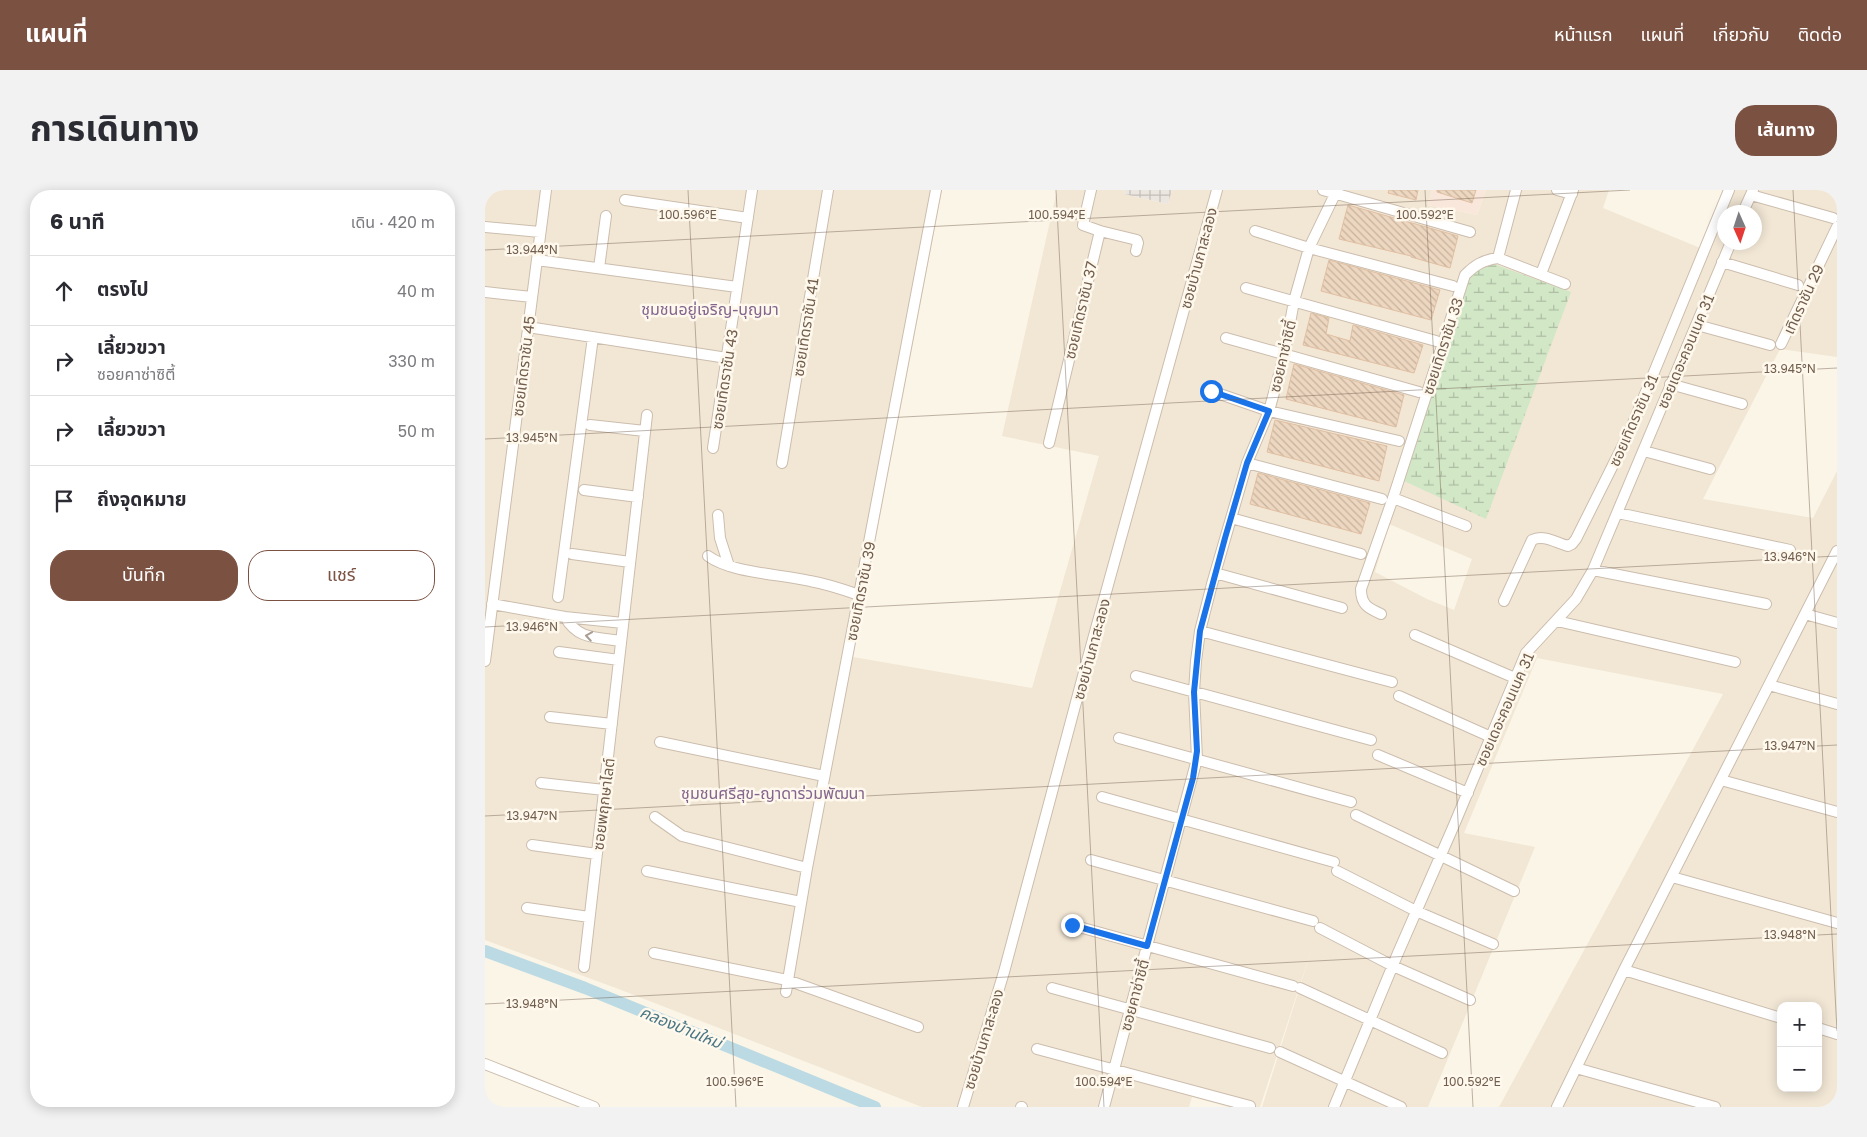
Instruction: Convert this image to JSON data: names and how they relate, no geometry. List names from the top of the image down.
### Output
{
  "streets": {
    "street": [
      "ซอยบ้านกาสะลอง",
      "เทิดราชัน 29",
      "ซอยเทิดราชัน 37",
      "ซอยเทิดราชัน 41",
      "ซอยเทิดราชัน 33",
      "ซอยเดอะคอนเนค 31",
      "ซอยคาซ่าซิตี้",
      "ซอยเทิดราชัน 45",
      "ซอยเทิดราชัน 43",
      "ซอยเทิดราชัน 31",
      "ซอยเทิดราชัน 39",
      "ซอยพฤกษาไลต์"
    ]
  },
  "districts": ["ชุมชนอยู่เจริญ-บุญมา", "ชุมชนศรีสุข-ญาดาร่วมพัฒนา"],
  "water": ["คลองบ้านใหม่"],
  "north": "bottom",
  "page": {
    "header": "แผนที่",
    "nav": [
      "หน้าแรก",
      "แผนที่",
      "เกี่ยวกับ",
      "ติดต่อ"
    ],
    "title": "การเดินทาง",
    "buttons": [
      "เส้นทาง",
      ["บันทึก", "แชร์"]
    ],
    "heading": ["6 นาที", "เดิน · 420 m"],
    "list": [
      ["ตรงไป", "40 m"],
      ["เลี้ยวขวา", "ซอยคาซ่าซิตี้", "330 m"],
      ["เลี้ยวขวา", "50 m"],
      "ถึงจุดหมาย"
    ],
    "map_buttons": ["+", "−"]
  },
  "coordinates": [
    "100.596°E",
    "100.594°E",
    "100.592°E",
    "13.944°N",
    "13.945°N",
    "13.946°N",
    "13.947°N",
    "13.948°N"
  ]
}
